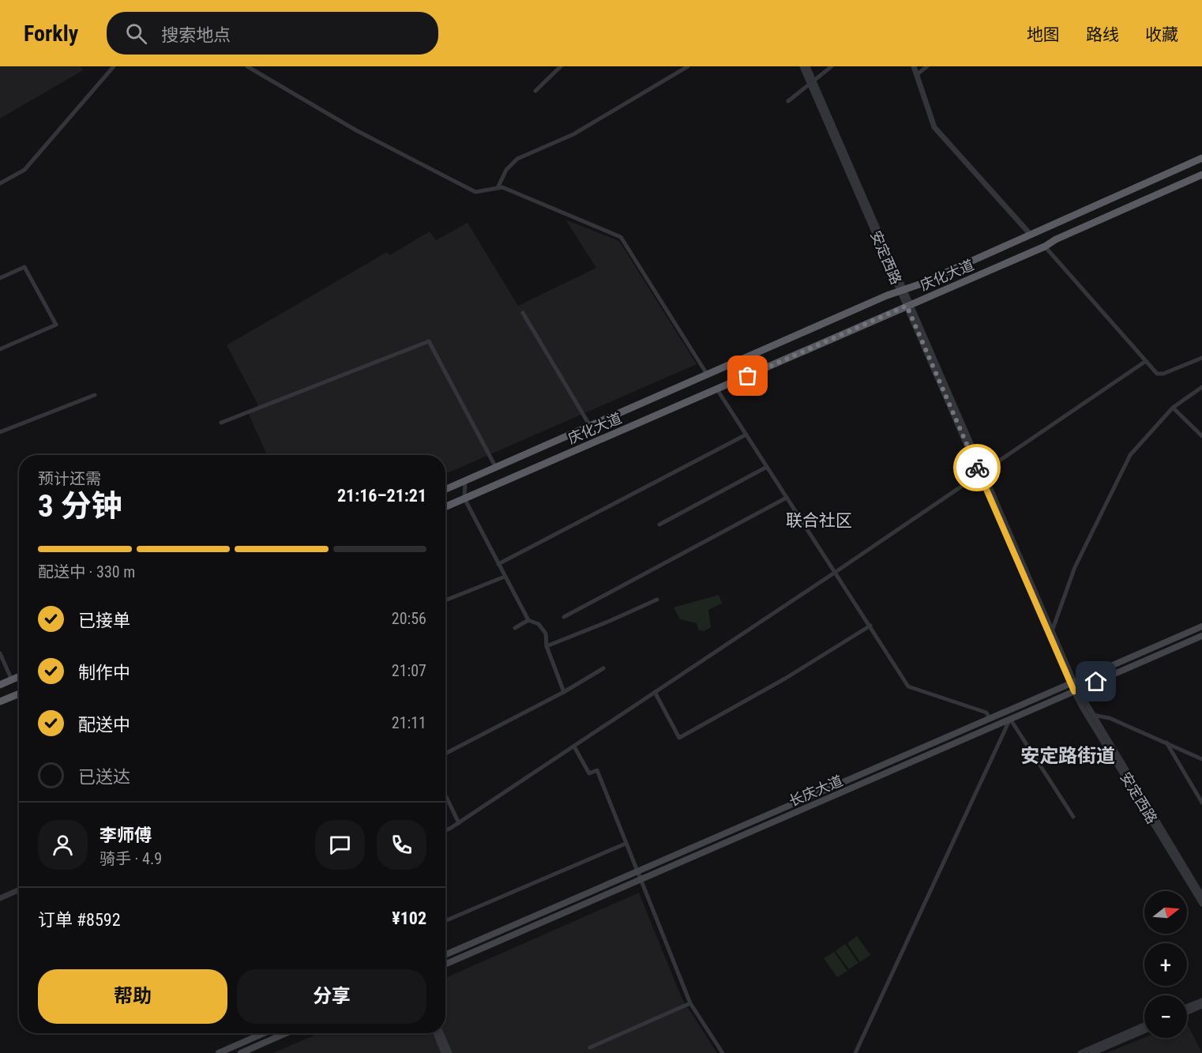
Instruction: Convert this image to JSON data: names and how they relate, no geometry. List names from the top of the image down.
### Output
{
  "streets": {
    "highway": ["庆化大道"],
    "main road": ["长庆大道"],
    "street": ["安定西路"]
  },
  "crossings": [
    ["安定西路", "庆化大道"],
    ["安定西路", "长庆大道"]
  ],
  "districts": ["联合社区", "安定路街道"],
  "north": "right",
  "page": {
    "header": "Forkly",
    "search": "搜索地点",
    "nav": ["地图", "路线", "收藏"],
    "heading": ["3 分钟", "预计还需", "21:16–21:21"],
    "panel": [
      "李师傅",
      "骑手 · 4.9",
      "订单 #8592",
      "¥102"
    ],
    "bar": "配送中 · 330 m",
    "list": [
      ["已接单", "20:56"],
      ["制作中", "21:07"],
      ["配送中", "21:11"],
      "已送达"
    ],
    "map_buttons": ["+", "−"],
    "buttons": ["帮助", "分享"]
  }
}
